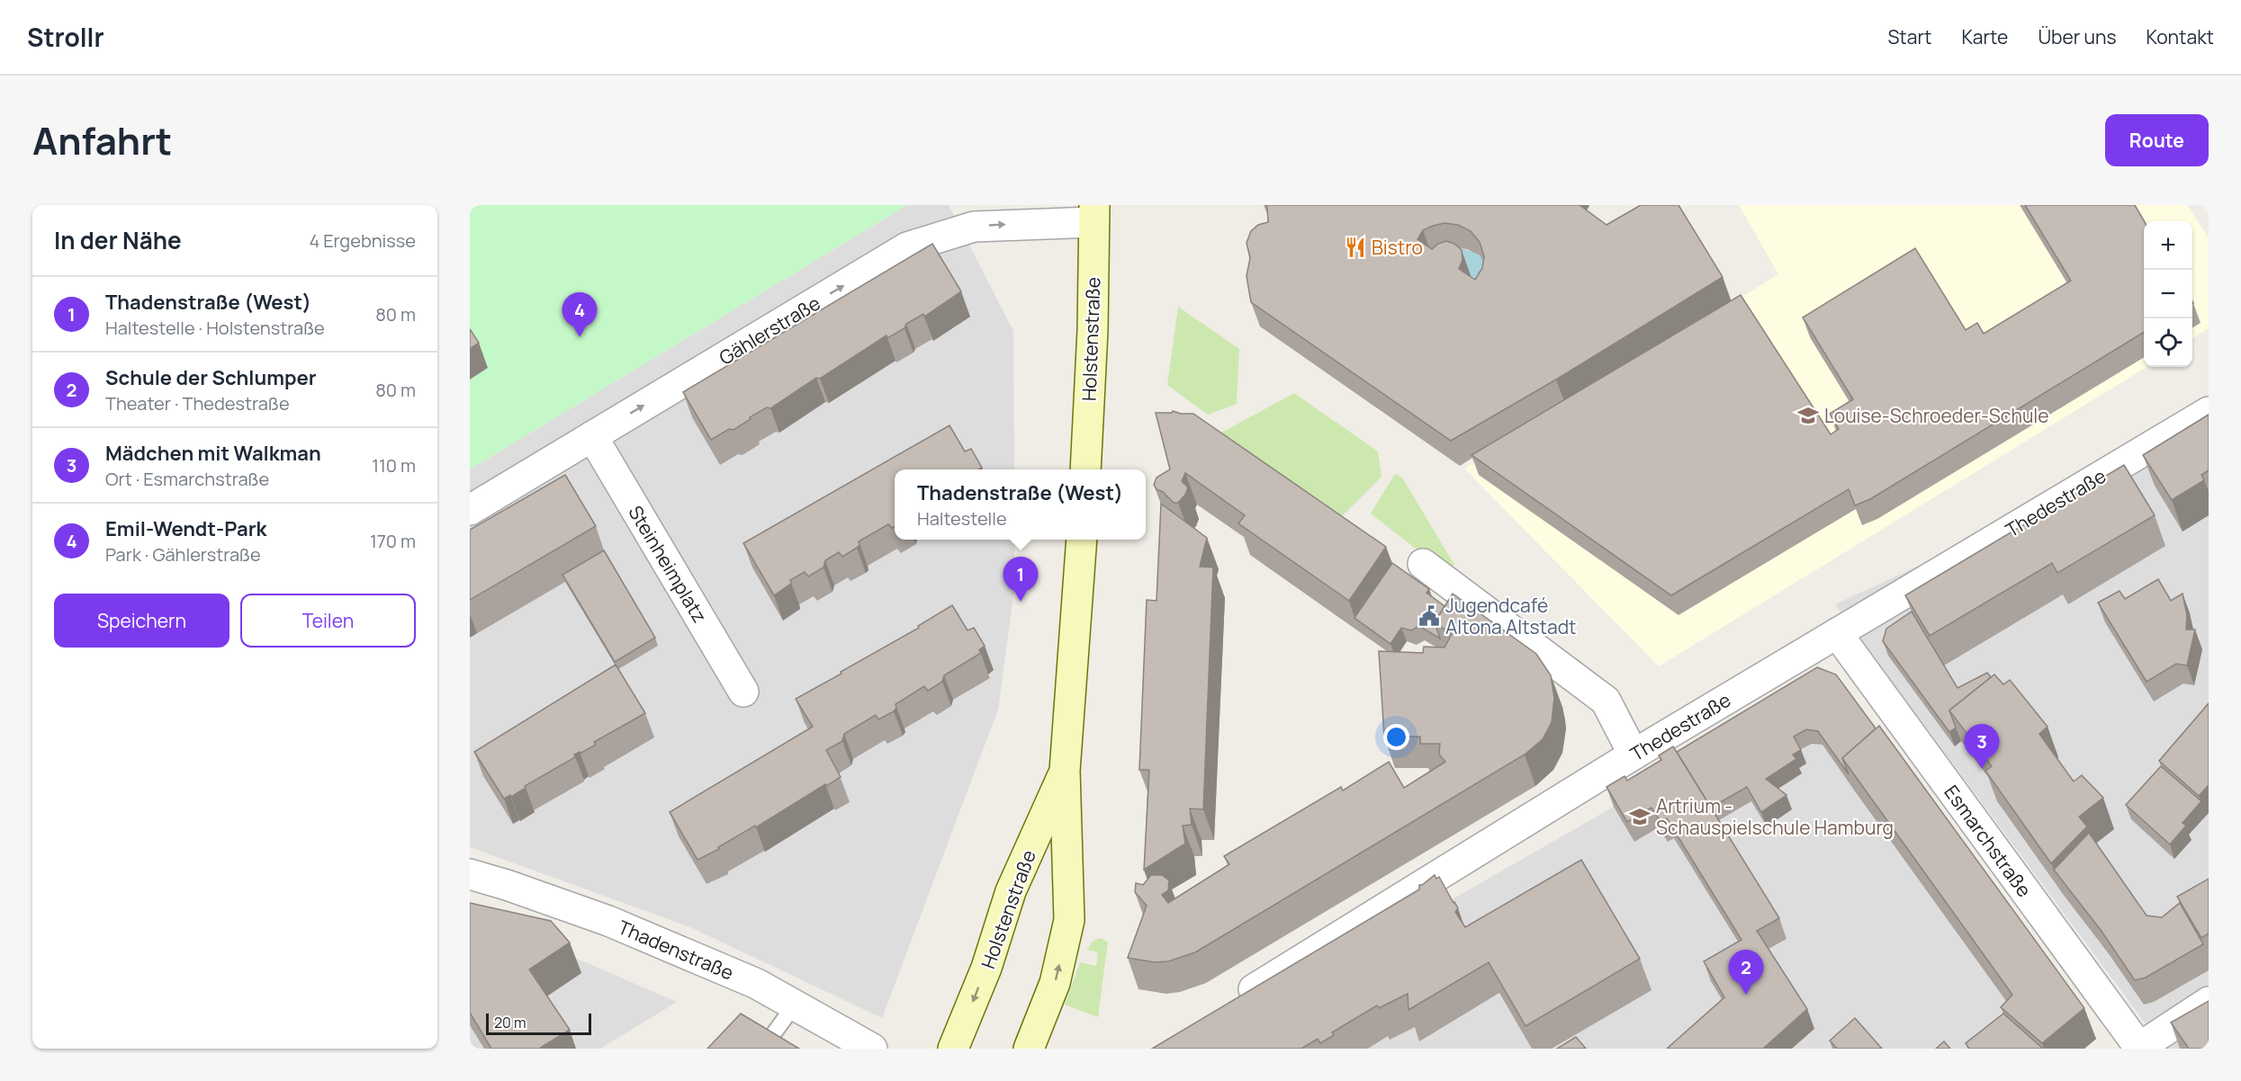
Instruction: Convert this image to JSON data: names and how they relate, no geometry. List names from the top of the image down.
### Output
{
  "streets": {
    "main road": ["Holstenstraße"],
    "street": [
      "Gählerstraße",
      "Thedestraße",
      "Steinheimplatz",
      "Esmarchstraße",
      "Thadenstraße"
    ]
  },
  "crossings": [
    ["Gählerstraße", "Holstenstraße"],
    ["Gählerstraße", "Steinheimplatz"],
    ["Thedestraße", "Esmarchstraße"]
  ],
  "one_way": ["Gählerstraße"],
  "places": {
    "restaurant": ["Bistro"],
    "school or university": ["Louise-Schroeder-Schule", "Artrium - Schauspielschule Hamburg"],
    "public building": ["Jugendcafé Altona Altstadt"]
  },
  "scale_bar": "20 m",
  "page": {
    "header": "Strollr",
    "nav": [
      "Start",
      "Karte",
      "Über uns",
      "Kontakt"
    ],
    "title": "Anfahrt",
    "buttons": [
      "Route",
      ["Speichern", "Teilen"]
    ],
    "heading": ["In der Nähe", "4 Ergebnisse"],
    "map_buttons": ["+", "−"],
    "list": [
      {
        "mark": "1",
        "name": "Thadenstraße (West)",
        "note": "Haltestelle · Holstenstraße",
        "value": "80 m"
      },
      {
        "mark": "2",
        "name": "Schule der Schlumper",
        "note": "Theater · Thedestraße",
        "value": "80 m"
      },
      {
        "mark": "3",
        "name": "Mädchen mit Walkman",
        "note": "Ort · Esmarchstraße",
        "value": "110 m"
      },
      {
        "mark": "4",
        "name": "Emil-Wendt-Park",
        "note": "Park · Gählerstraße",
        "value": "170 m"
      }
    ],
    "pins": [
      "4",
      "1",
      "3",
      "2"
    ],
    "popup": ["Thadenstraße (West)", "Haltestelle"],
    "scale": "20 m"
  }
}
